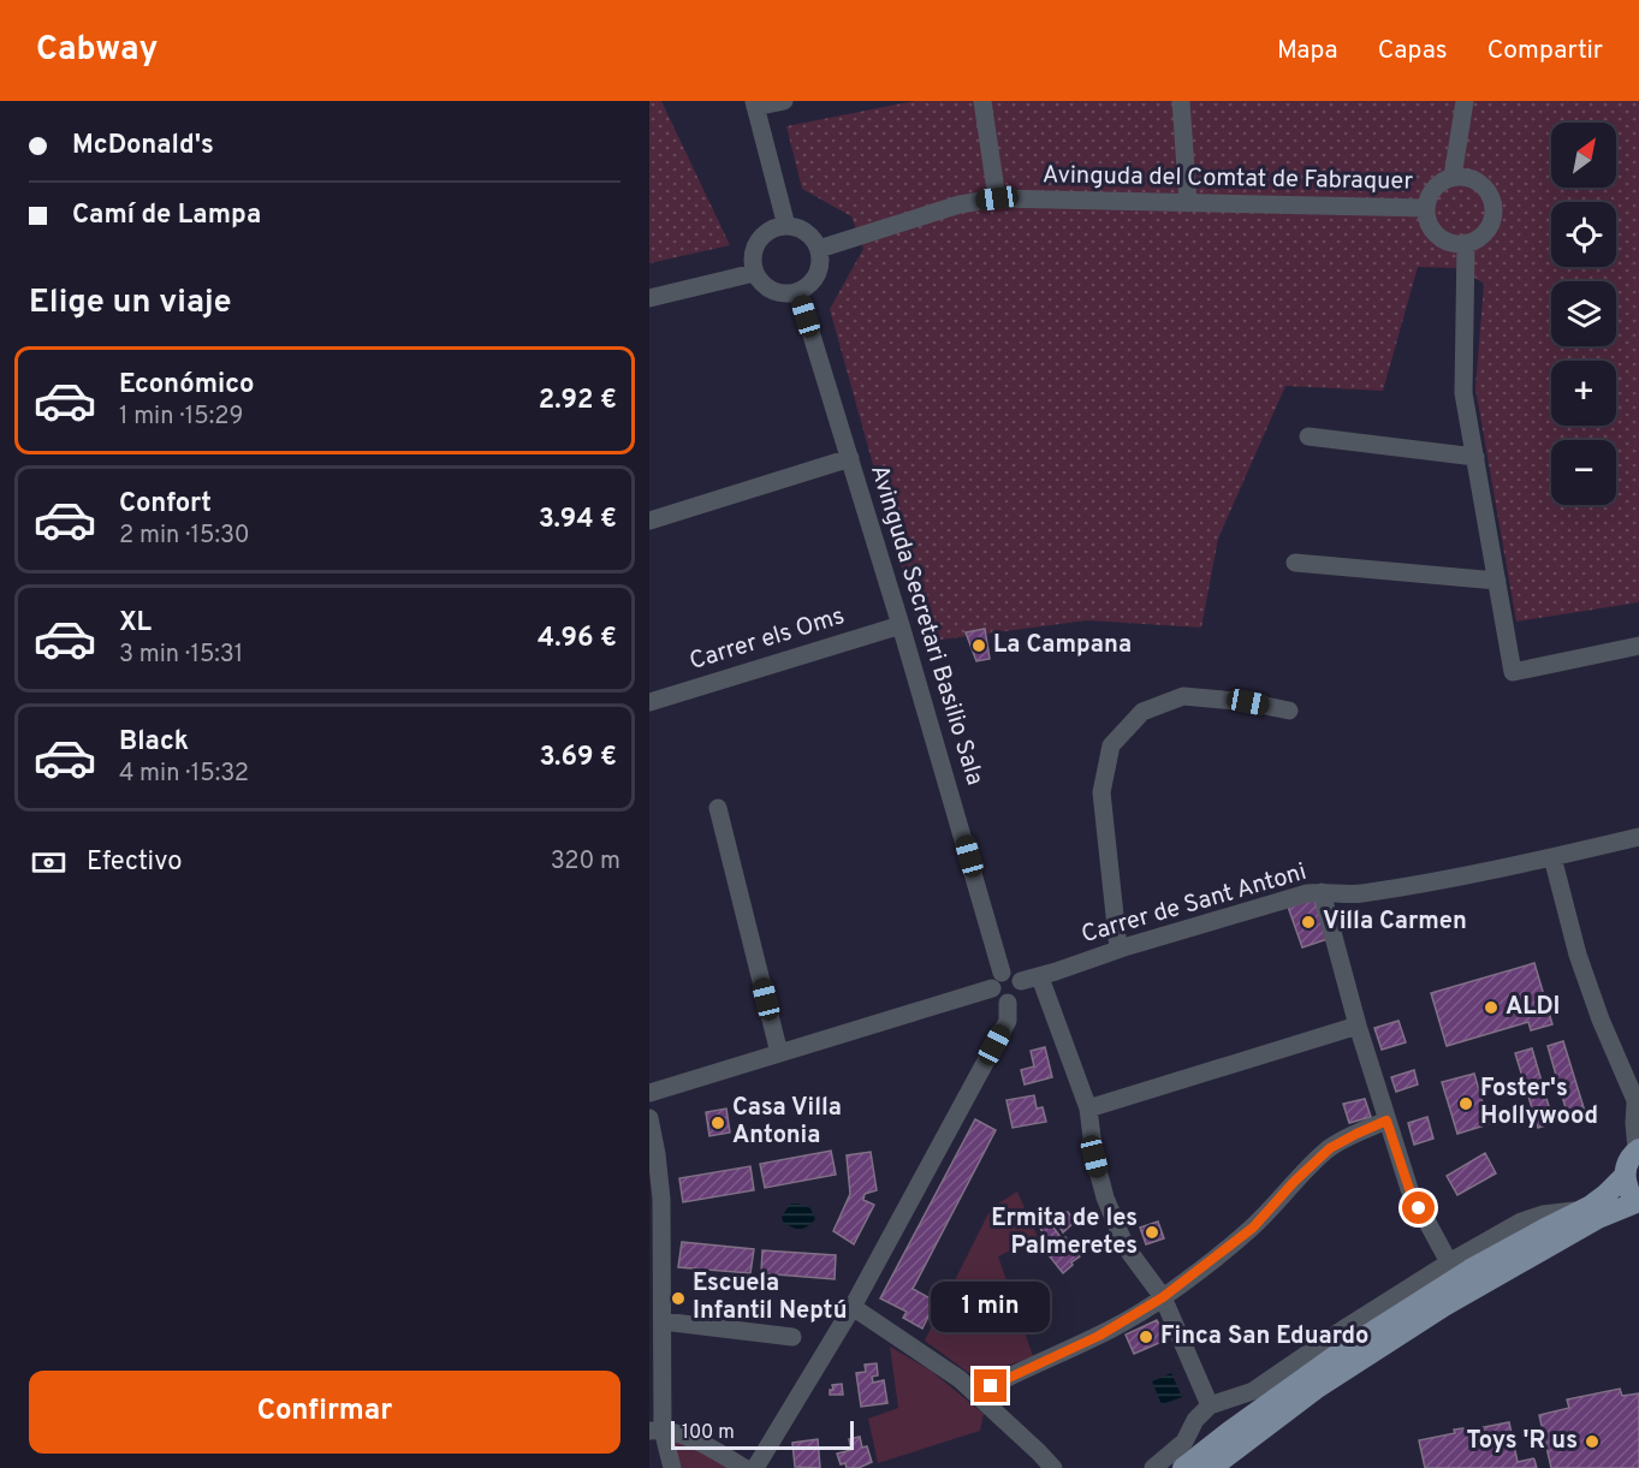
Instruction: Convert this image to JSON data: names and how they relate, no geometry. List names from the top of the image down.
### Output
{
  "streets": {
    "street": [
      "Avinguda del Comtat de Fabraquer",
      "Avinguda Secretari Basilio Sala",
      "Carrer els Oms",
      "Carrer de Sant Antoni"
    ]
  },
  "crossings": [
    ["Avinguda del Comtat de Fabraquer", "Avinguda Secretari Basilio Sala"],
    ["Avinguda Secretari Basilio Sala", "Carrer els Oms"],
    ["Avinguda Secretari Basilio Sala", "Carrer de Sant Antoni"]
  ],
  "places": [
    "La Campana",
    "Villa Carmen",
    "ALDI",
    "Foster's Hollywood",
    "Casa Villa Antonia",
    "Ermita de les Palmeretes",
    "Escuela Infantil Neptú",
    "Finca San Eduardo",
    "Toys 'R us"
  ],
  "scale_bar": "100 m",
  "north": "top right",
  "page": {
    "header": "Cabway",
    "nav": ["Mapa", "Capas", "Compartir"],
    "banner": ["McDonald's", "Camí de Lampa"],
    "map_buttons": ["+", "−"],
    "heading": "Elige un viaje",
    "list": [
      {
        "name": "Económico",
        "note": "1 min · 15:29",
        "value": "2.92 €"
      },
      {
        "name": "Confort",
        "note": "2 min · 15:30",
        "value": "3.94 €"
      },
      {
        "name": "XL",
        "note": "3 min · 15:31",
        "value": "4.96 €"
      },
      {
        "name": "Black",
        "note": "4 min · 15:32",
        "value": "3.69 €"
      }
    ],
    "pay": ["Efectivo", "320 m"],
    "bubble": "1 min",
    "buttons": "Confirmar",
    "scale": "100 m"
  }
}
